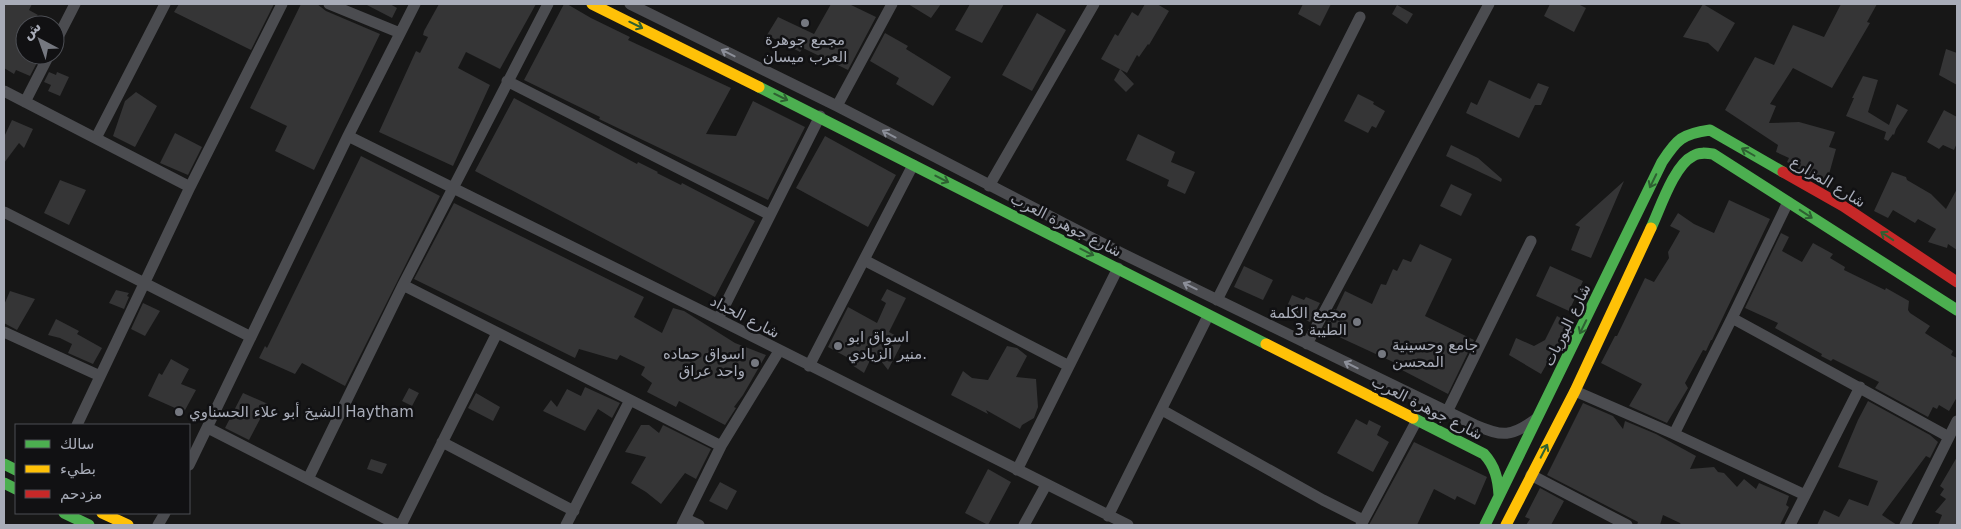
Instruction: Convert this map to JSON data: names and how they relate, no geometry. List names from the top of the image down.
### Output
{
  "streets": {
    "street": [
      "شارع المزارع",
      "شارع جوهرة العرب",
      "شارع الحداد",
      "شارع البوريات"
    ]
  },
  "crossings": [
    ["شارع المزارع", "شارع البوريات"],
    ["شارع جوهرة العرب", "شارع البوريات"]
  ],
  "places": [
    "مجمع جوهرة العرب ميسان",
    "مجمع الكلمة الطيبة 3",
    "اسواق ابو منير الزيادي.",
    "جامع وحسينية المحسن",
    "اسواق حماده واحد عراق",
    "الشيخ أبو علاء الحسناوي Haytham"
  ],
  "legend": ["سالك", "بطيء", "مزدحم"],
  "north": "top left"
}
